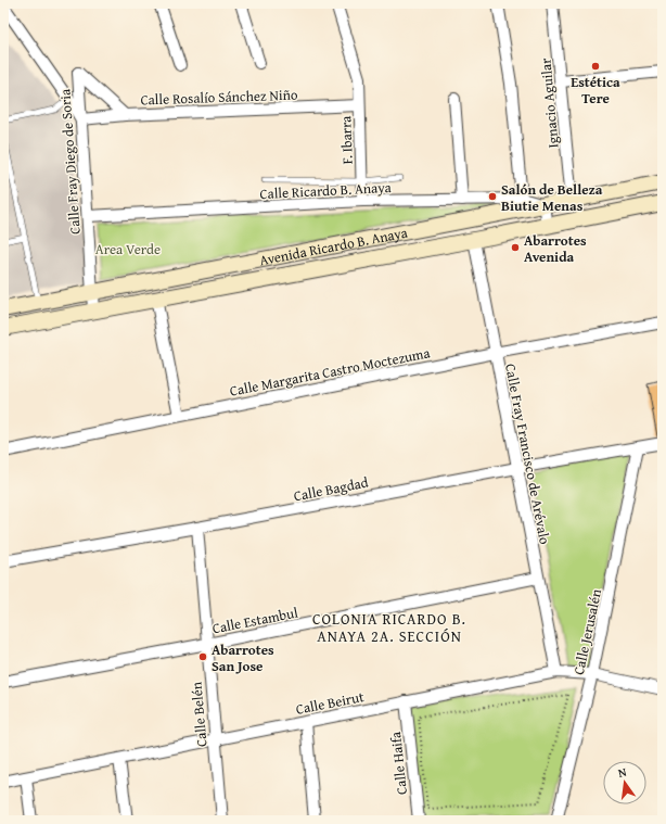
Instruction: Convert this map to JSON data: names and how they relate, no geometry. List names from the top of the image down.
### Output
{
  "streets": {
    "main road": ["Avenida Ricardo B. Anaya"],
    "street": [
      "Calle Rosalío Sánchez Niño",
      "Ignacio Aguilar",
      "F. Ibarra",
      "Calle Fray Diego de Soria",
      "Calle Ricardo B. Anaya",
      "Calle Margarita Castro Moctezuma",
      "Calle Fray Francisco de Arévalo",
      "Calle Bagdad",
      "Calle Estambul",
      "Calle Jerusalén",
      "Calle Beirut",
      "Calle Belén",
      "Calle Haifa"
    ]
  },
  "crossings": [
    ["Calle Rosalío Sánchez Niño", "F. Ibarra"],
    ["Calle Rosalío Sánchez Niño", "Calle Fray Diego de Soria"],
    ["Ignacio Aguilar", "Avenida Ricardo B. Anaya"],
    ["F. Ibarra", "Calle Ricardo B. Anaya"],
    ["Calle Fray Diego de Soria", "Calle Ricardo B. Anaya"],
    ["Calle Fray Diego de Soria", "Avenida Ricardo B. Anaya"],
    ["Calle Ricardo B. Anaya", "Avenida Ricardo B. Anaya"],
    ["Avenida Ricardo B. Anaya", "Calle Fray Francisco de Arévalo"],
    ["Calle Margarita Castro Moctezuma", "Calle Fray Francisco de Arévalo"],
    ["Calle Fray Francisco de Arévalo", "Calle Bagdad"],
    ["Calle Fray Francisco de Arévalo", "Calle Estambul"],
    ["Calle Fray Francisco de Arévalo", "Calle Beirut"],
    ["Calle Bagdad", "Calle Jerusalén"],
    ["Calle Bagdad", "Calle Belén"],
    ["Calle Estambul", "Calle Belén"],
    ["Calle Jerusalén", "Calle Beirut"],
    ["Calle Beirut", "Calle Belén"],
    ["Calle Beirut", "Calle Haifa"]
  ],
  "districts": ["COLONIA RICARDO B. ANAYA 2A. SECCIÓN"],
  "parks": ["Area Verde"],
  "places": [
    "Estética Tere",
    "Salón de Belleza Biutie Menas",
    "Abarrotes Avenida",
    "Abarrotes San Jose"
  ],
  "north": "top"
}
